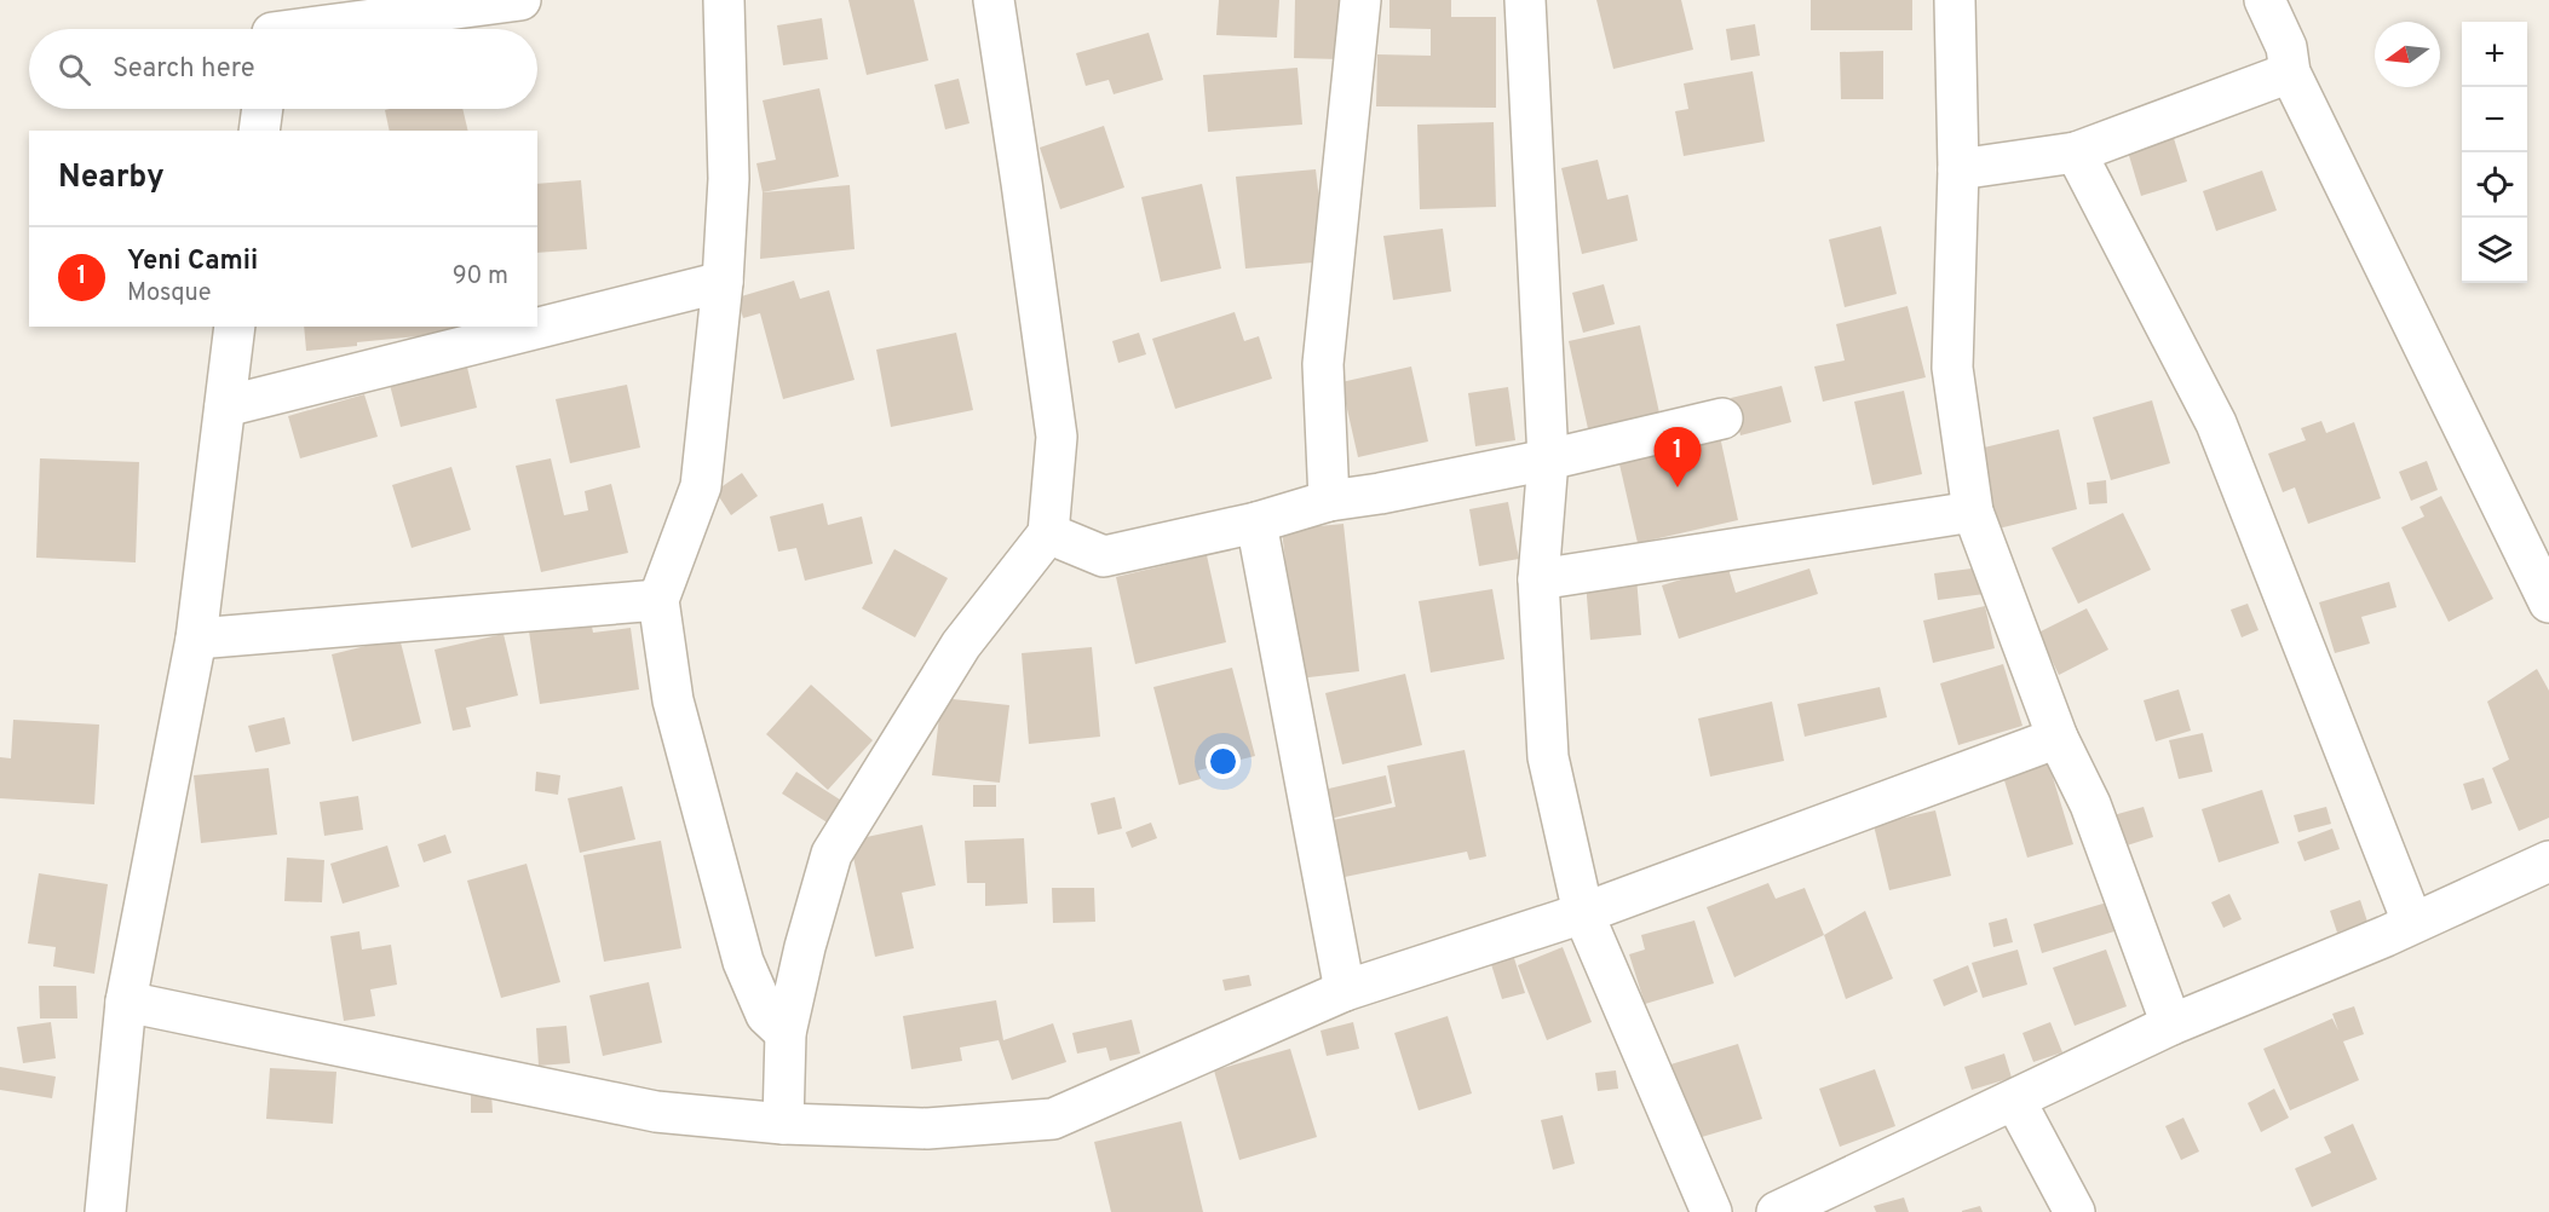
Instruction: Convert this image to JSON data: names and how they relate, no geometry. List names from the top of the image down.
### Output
{
  "north": "left",
  "page": {
    "map_buttons": ["+", "−"],
    "search": "Search here",
    "heading": "Nearby",
    "list": [
      {
        "mark": "1",
        "name": "Yeni Camii",
        "note": "Mosque",
        "value": "90 m"
      }
    ],
    "pins": "1"
  }
}
